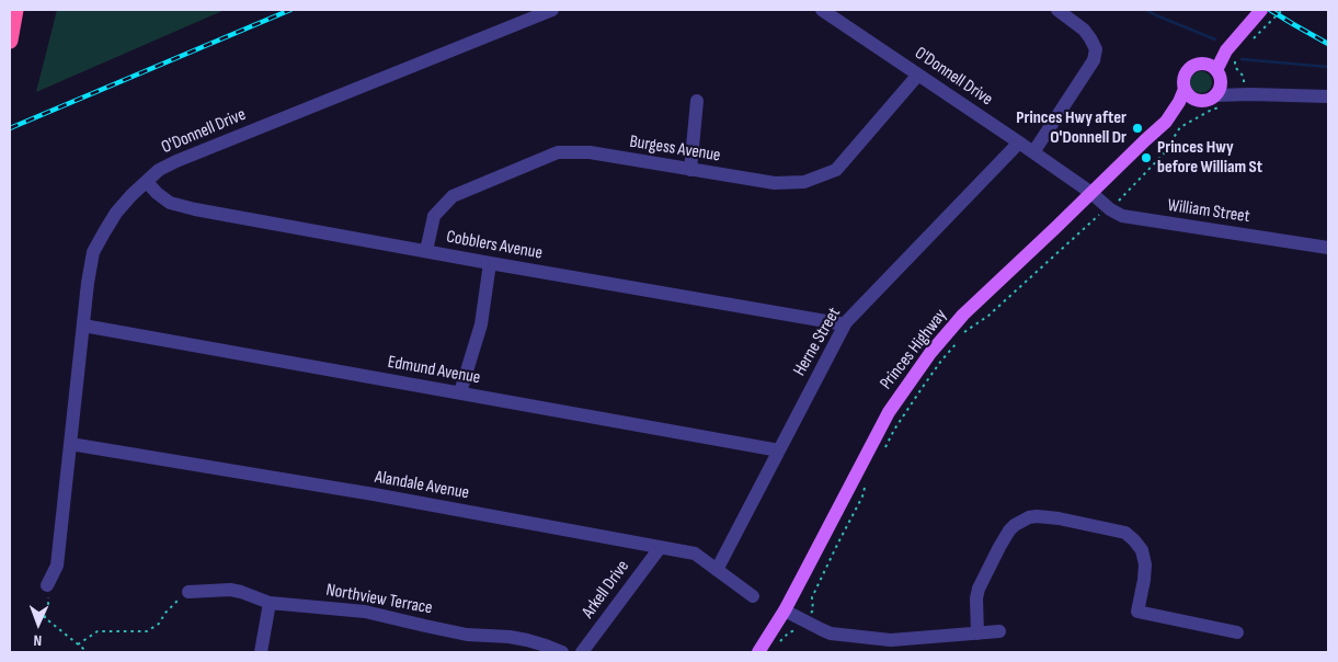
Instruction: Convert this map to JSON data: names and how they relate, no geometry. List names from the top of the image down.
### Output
{
  "streets": {
    "main road": ["Princes Highway"],
    "street": [
      "O'Donnell Drive",
      "Burgess Avenue",
      "William Street",
      "Cobblers Avenue",
      "Herne Street",
      "Edmund Avenue",
      "Alandale Avenue",
      "Arkell Drive",
      "Northview Terrace"
    ]
  },
  "crossings": [
    ["O'Donnell Drive", "Burgess Avenue"],
    ["O'Donnell Drive", "William Street"],
    ["O'Donnell Drive", "Cobblers Avenue"],
    ["O'Donnell Drive", "Herne Street"],
    ["O'Donnell Drive", "Princes Highway"],
    ["O'Donnell Drive", "Edmund Avenue"],
    ["O'Donnell Drive", "Alandale Avenue"],
    ["Burgess Avenue", "Cobblers Avenue"],
    ["William Street", "Princes Highway"],
    ["Cobblers Avenue", "Herne Street"],
    ["Herne Street", "Edmund Avenue"],
    ["Herne Street", "Alandale Avenue"],
    ["Alandale Avenue", "Arkell Drive"]
  ],
  "places": ["Princes Hwy after O'Donnell Dr", "Princes Hwy before William St"],
  "north": "bottom"
}
